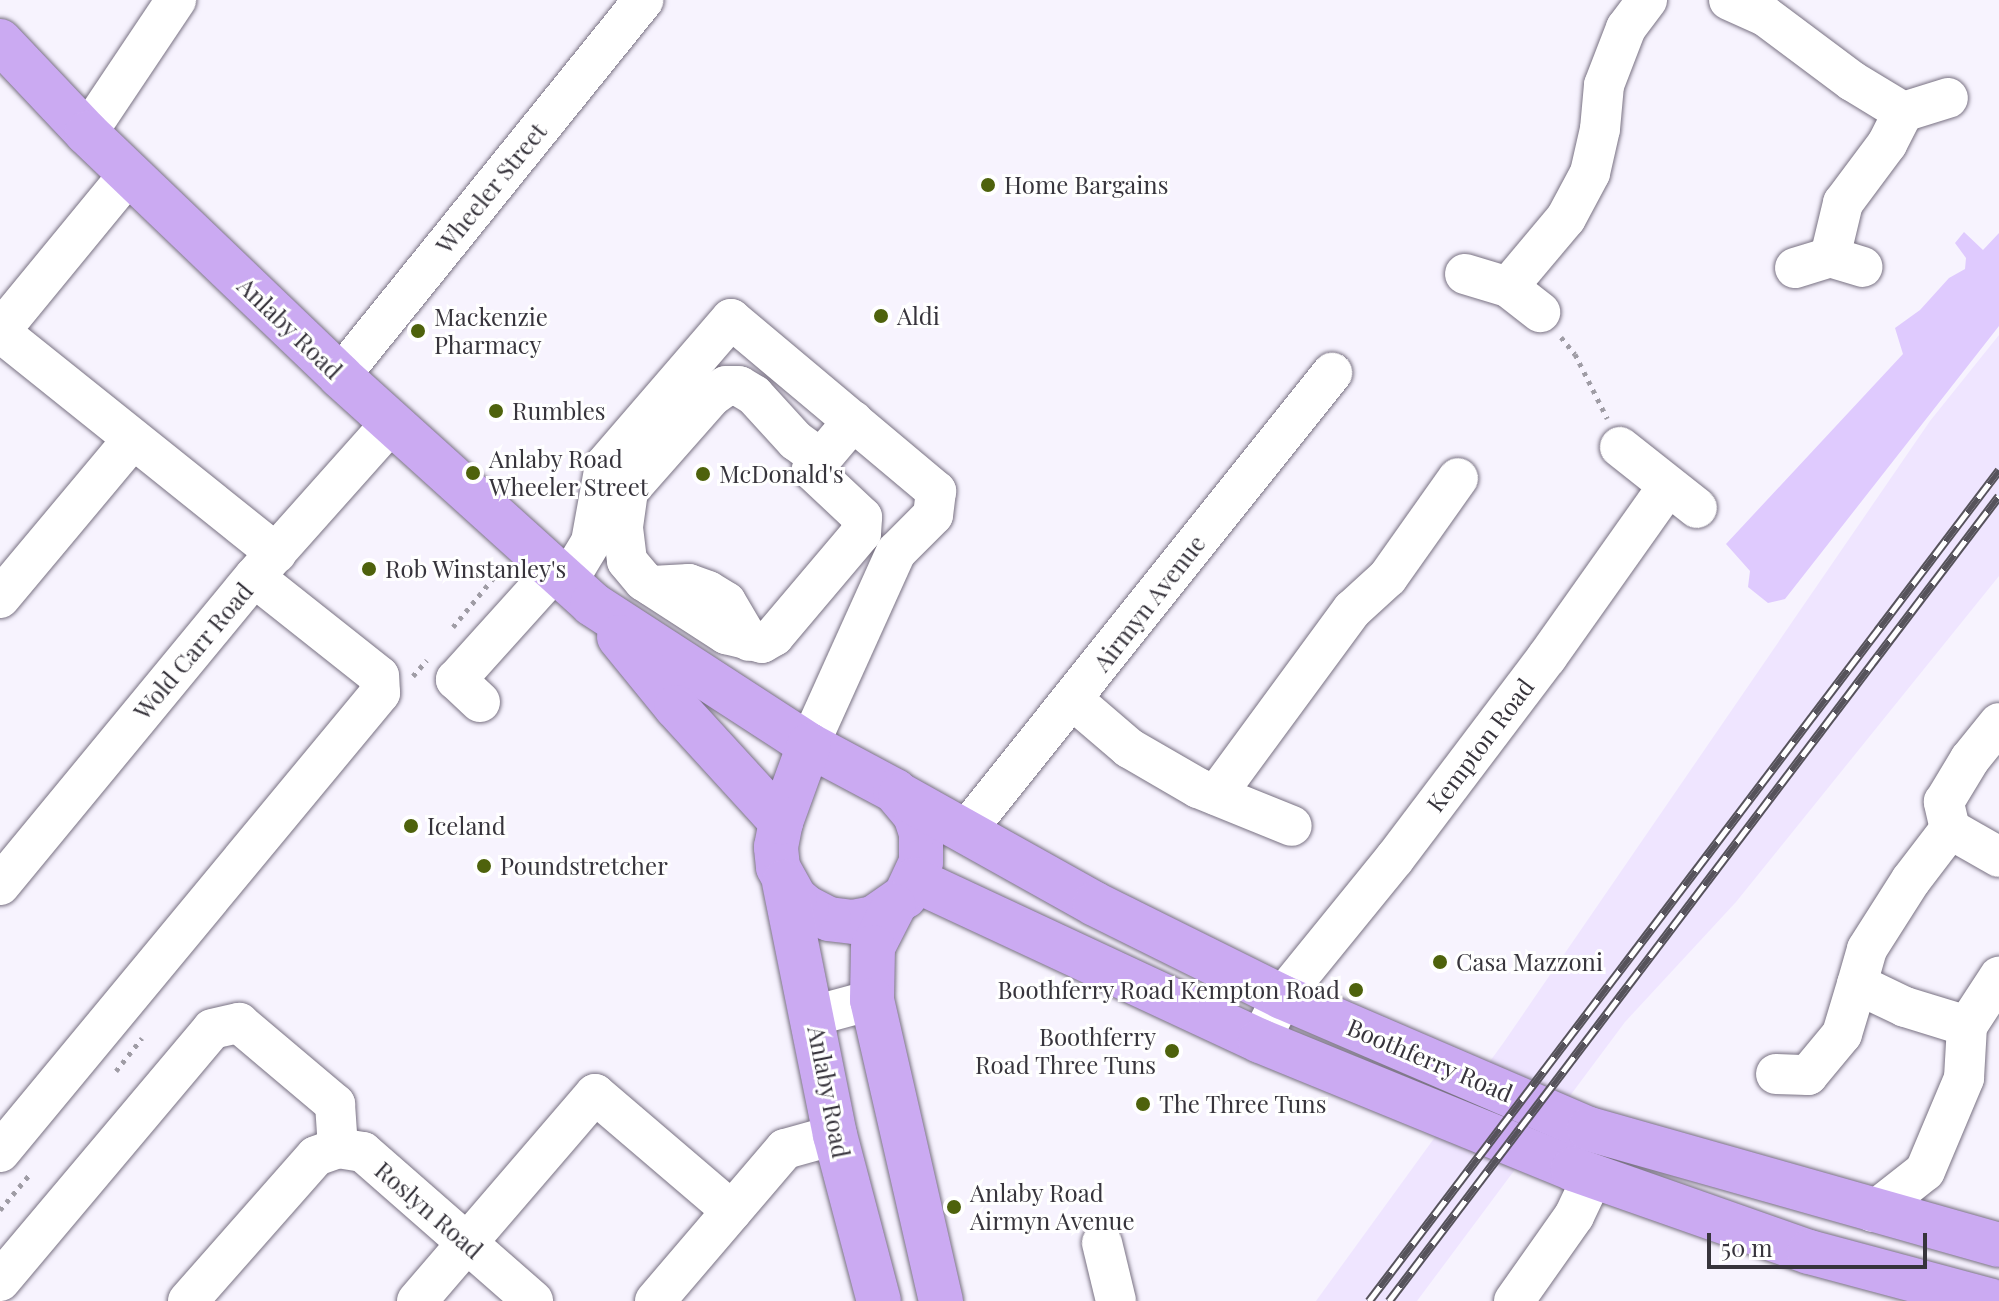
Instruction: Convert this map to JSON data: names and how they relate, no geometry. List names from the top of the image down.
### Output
{
  "streets": {
    "main road": ["Anlaby Road", "Boothferry Road"],
    "street": [
      "Wheeler Street",
      "Airmyn Avenue",
      "Wold Carr Road",
      "Kempton Road",
      "Roslyn Road"
    ]
  },
  "crossings": [
    ["Wheeler Street", "Anlaby Road"],
    ["Anlaby Road", "Wold Carr Road"],
    ["Anlaby Road", "Boothferry Road"],
    ["Airmyn Avenue", "Boothferry Road"],
    ["Kempton Road", "Boothferry Road"]
  ],
  "places": [
    "Home Bargains",
    "Aldi",
    "Mackenzie Pharmacy",
    "Rumbles",
    "Anlaby Road Wheeler Street",
    "McDonald's",
    "Rob Winstanley's",
    "Iceland",
    "Poundstretcher",
    "Casa Mazzoni",
    "Boothferry Road Kempton Road",
    "Boothferry Road Three Tuns",
    "The Three Tuns",
    "Anlaby Road Airmyn Avenue"
  ],
  "scale_bar": "50 m"
}
